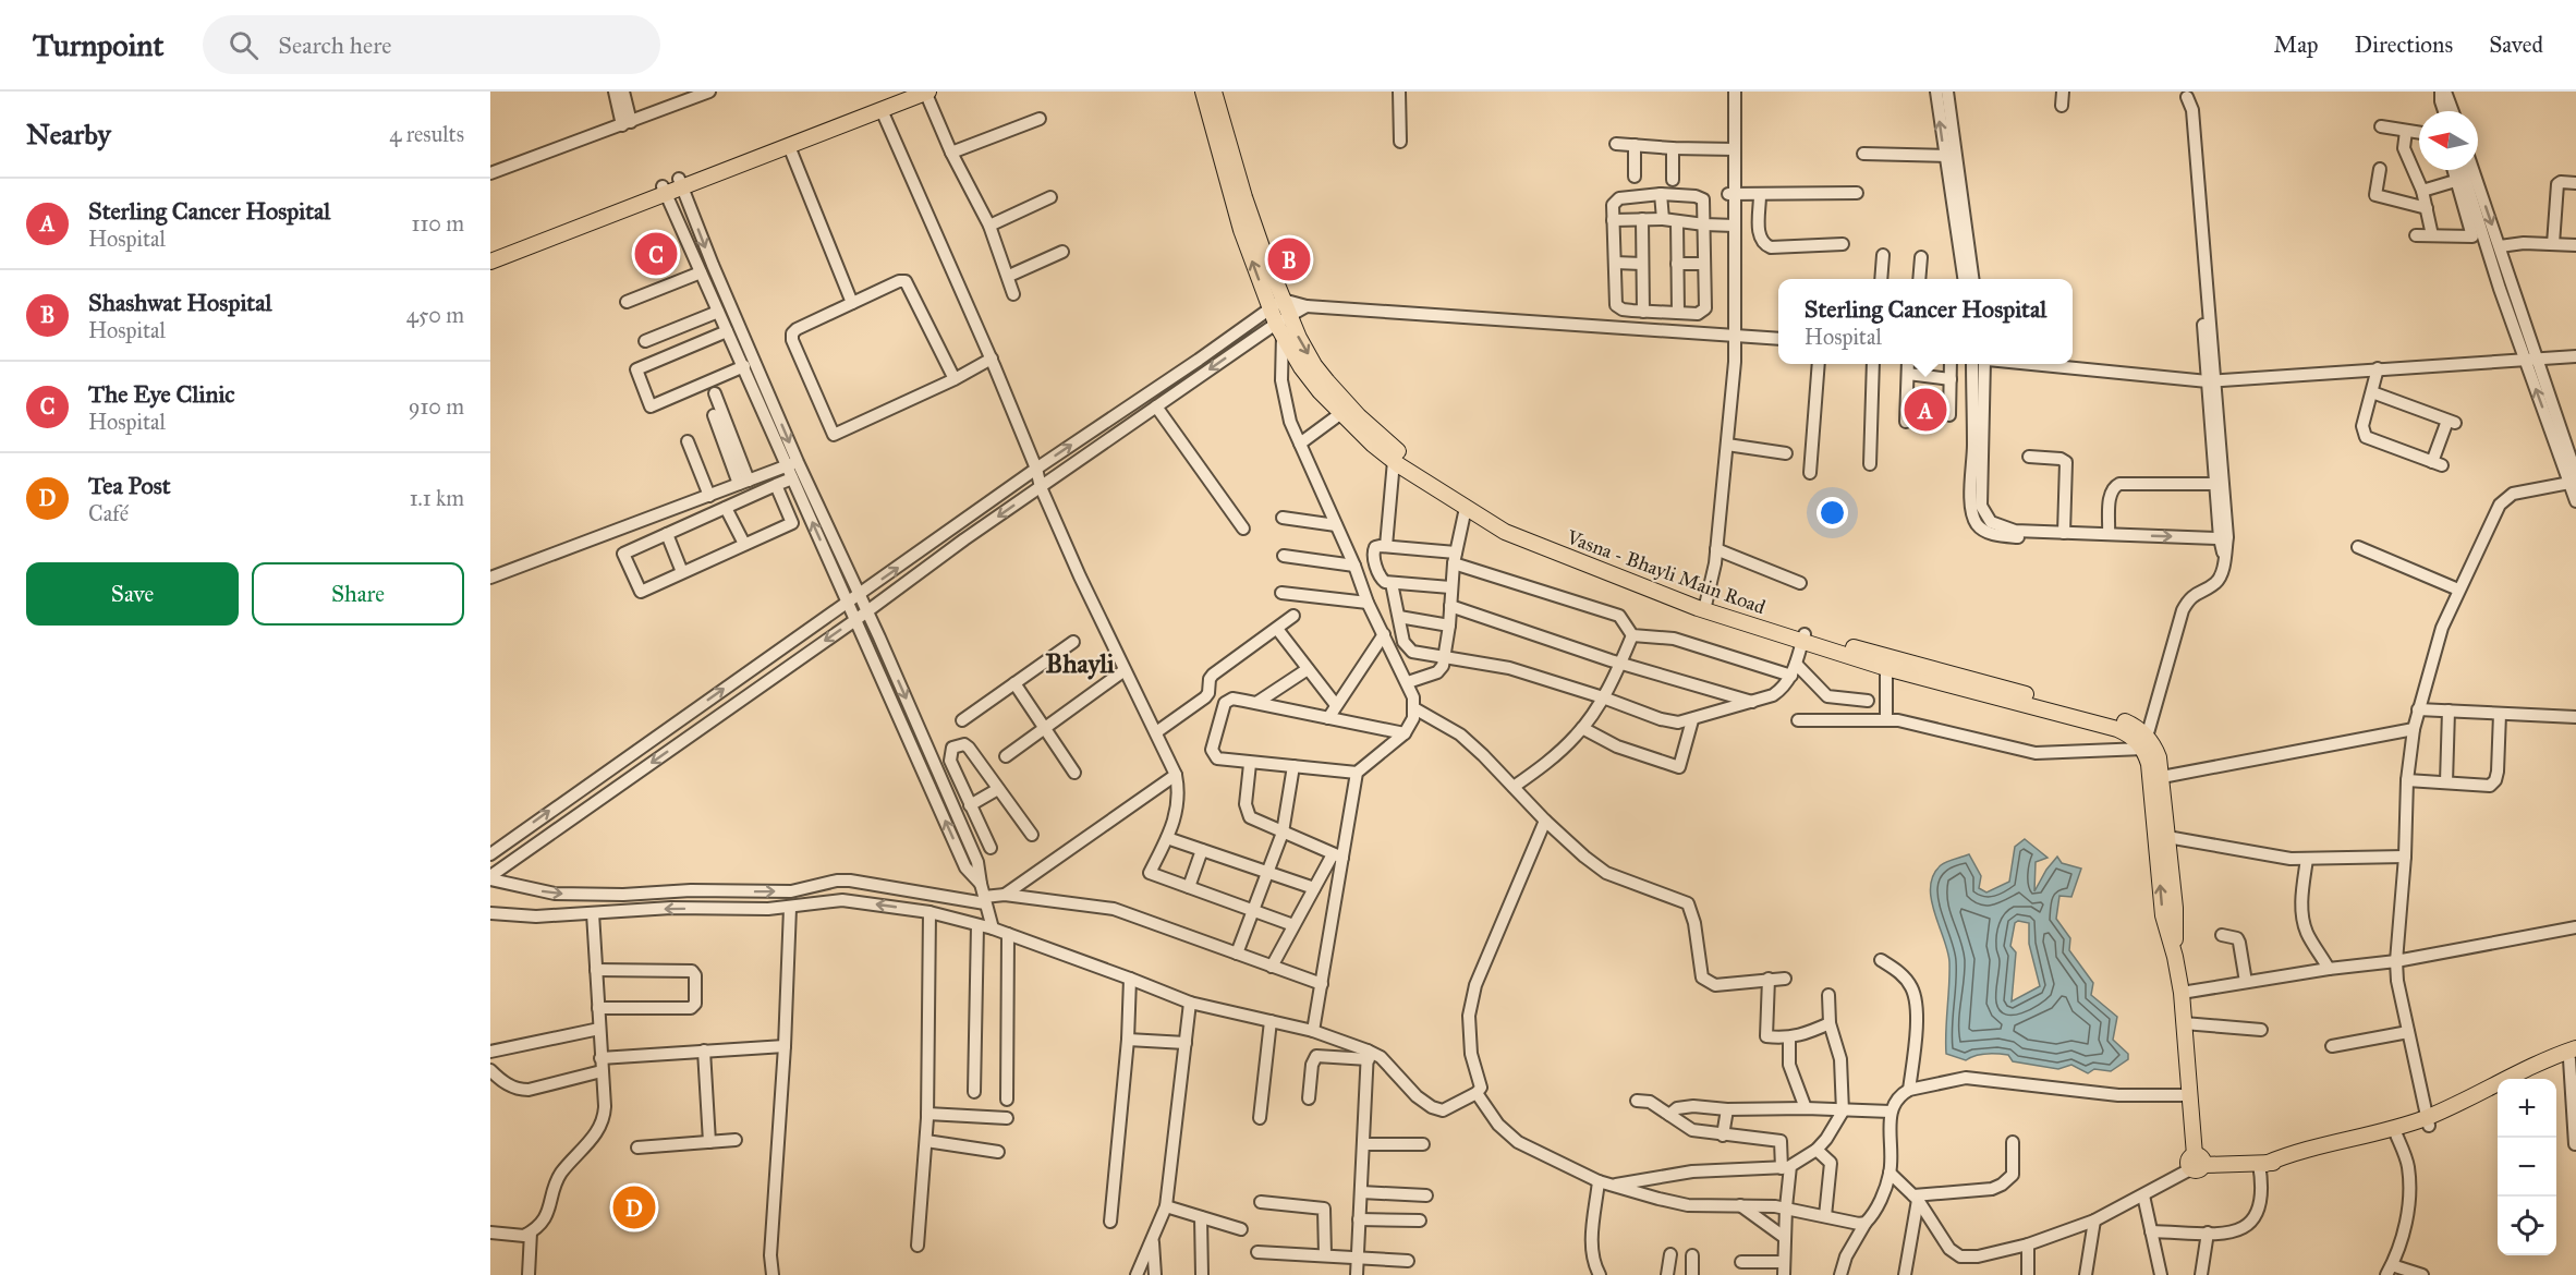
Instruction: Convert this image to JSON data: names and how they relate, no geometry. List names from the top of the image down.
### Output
{
  "streets": {
    "main road": ["Vasna - Bhayli Main Road"]
  },
  "districts": ["Bhayli"],
  "north": "left",
  "page": {
    "header": "Turnpoint",
    "search": "Search here",
    "nav": ["Map", "Directions", "Saved"],
    "heading": ["Nearby", "4 results"],
    "list": [
      {
        "mark": "A",
        "name": "Sterling Cancer Hospital",
        "note": "Hospital",
        "value": "110 m"
      },
      {
        "mark": "B",
        "name": "Shashwat Hospital",
        "note": "Hospital",
        "value": "450 m"
      },
      {
        "mark": "C",
        "name": "The Eye Clinic",
        "note": "Hospital",
        "value": "910 m"
      },
      {
        "mark": "D",
        "name": "Tea Post",
        "note": "Café",
        "value": "1.1 km"
      }
    ],
    "pins": [
      "C",
      "B",
      "A",
      "D"
    ],
    "popup": ["Sterling Cancer Hospital", "Hospital"],
    "buttons": ["Save", "Share"],
    "map_buttons": ["+", "−"]
  }
}
